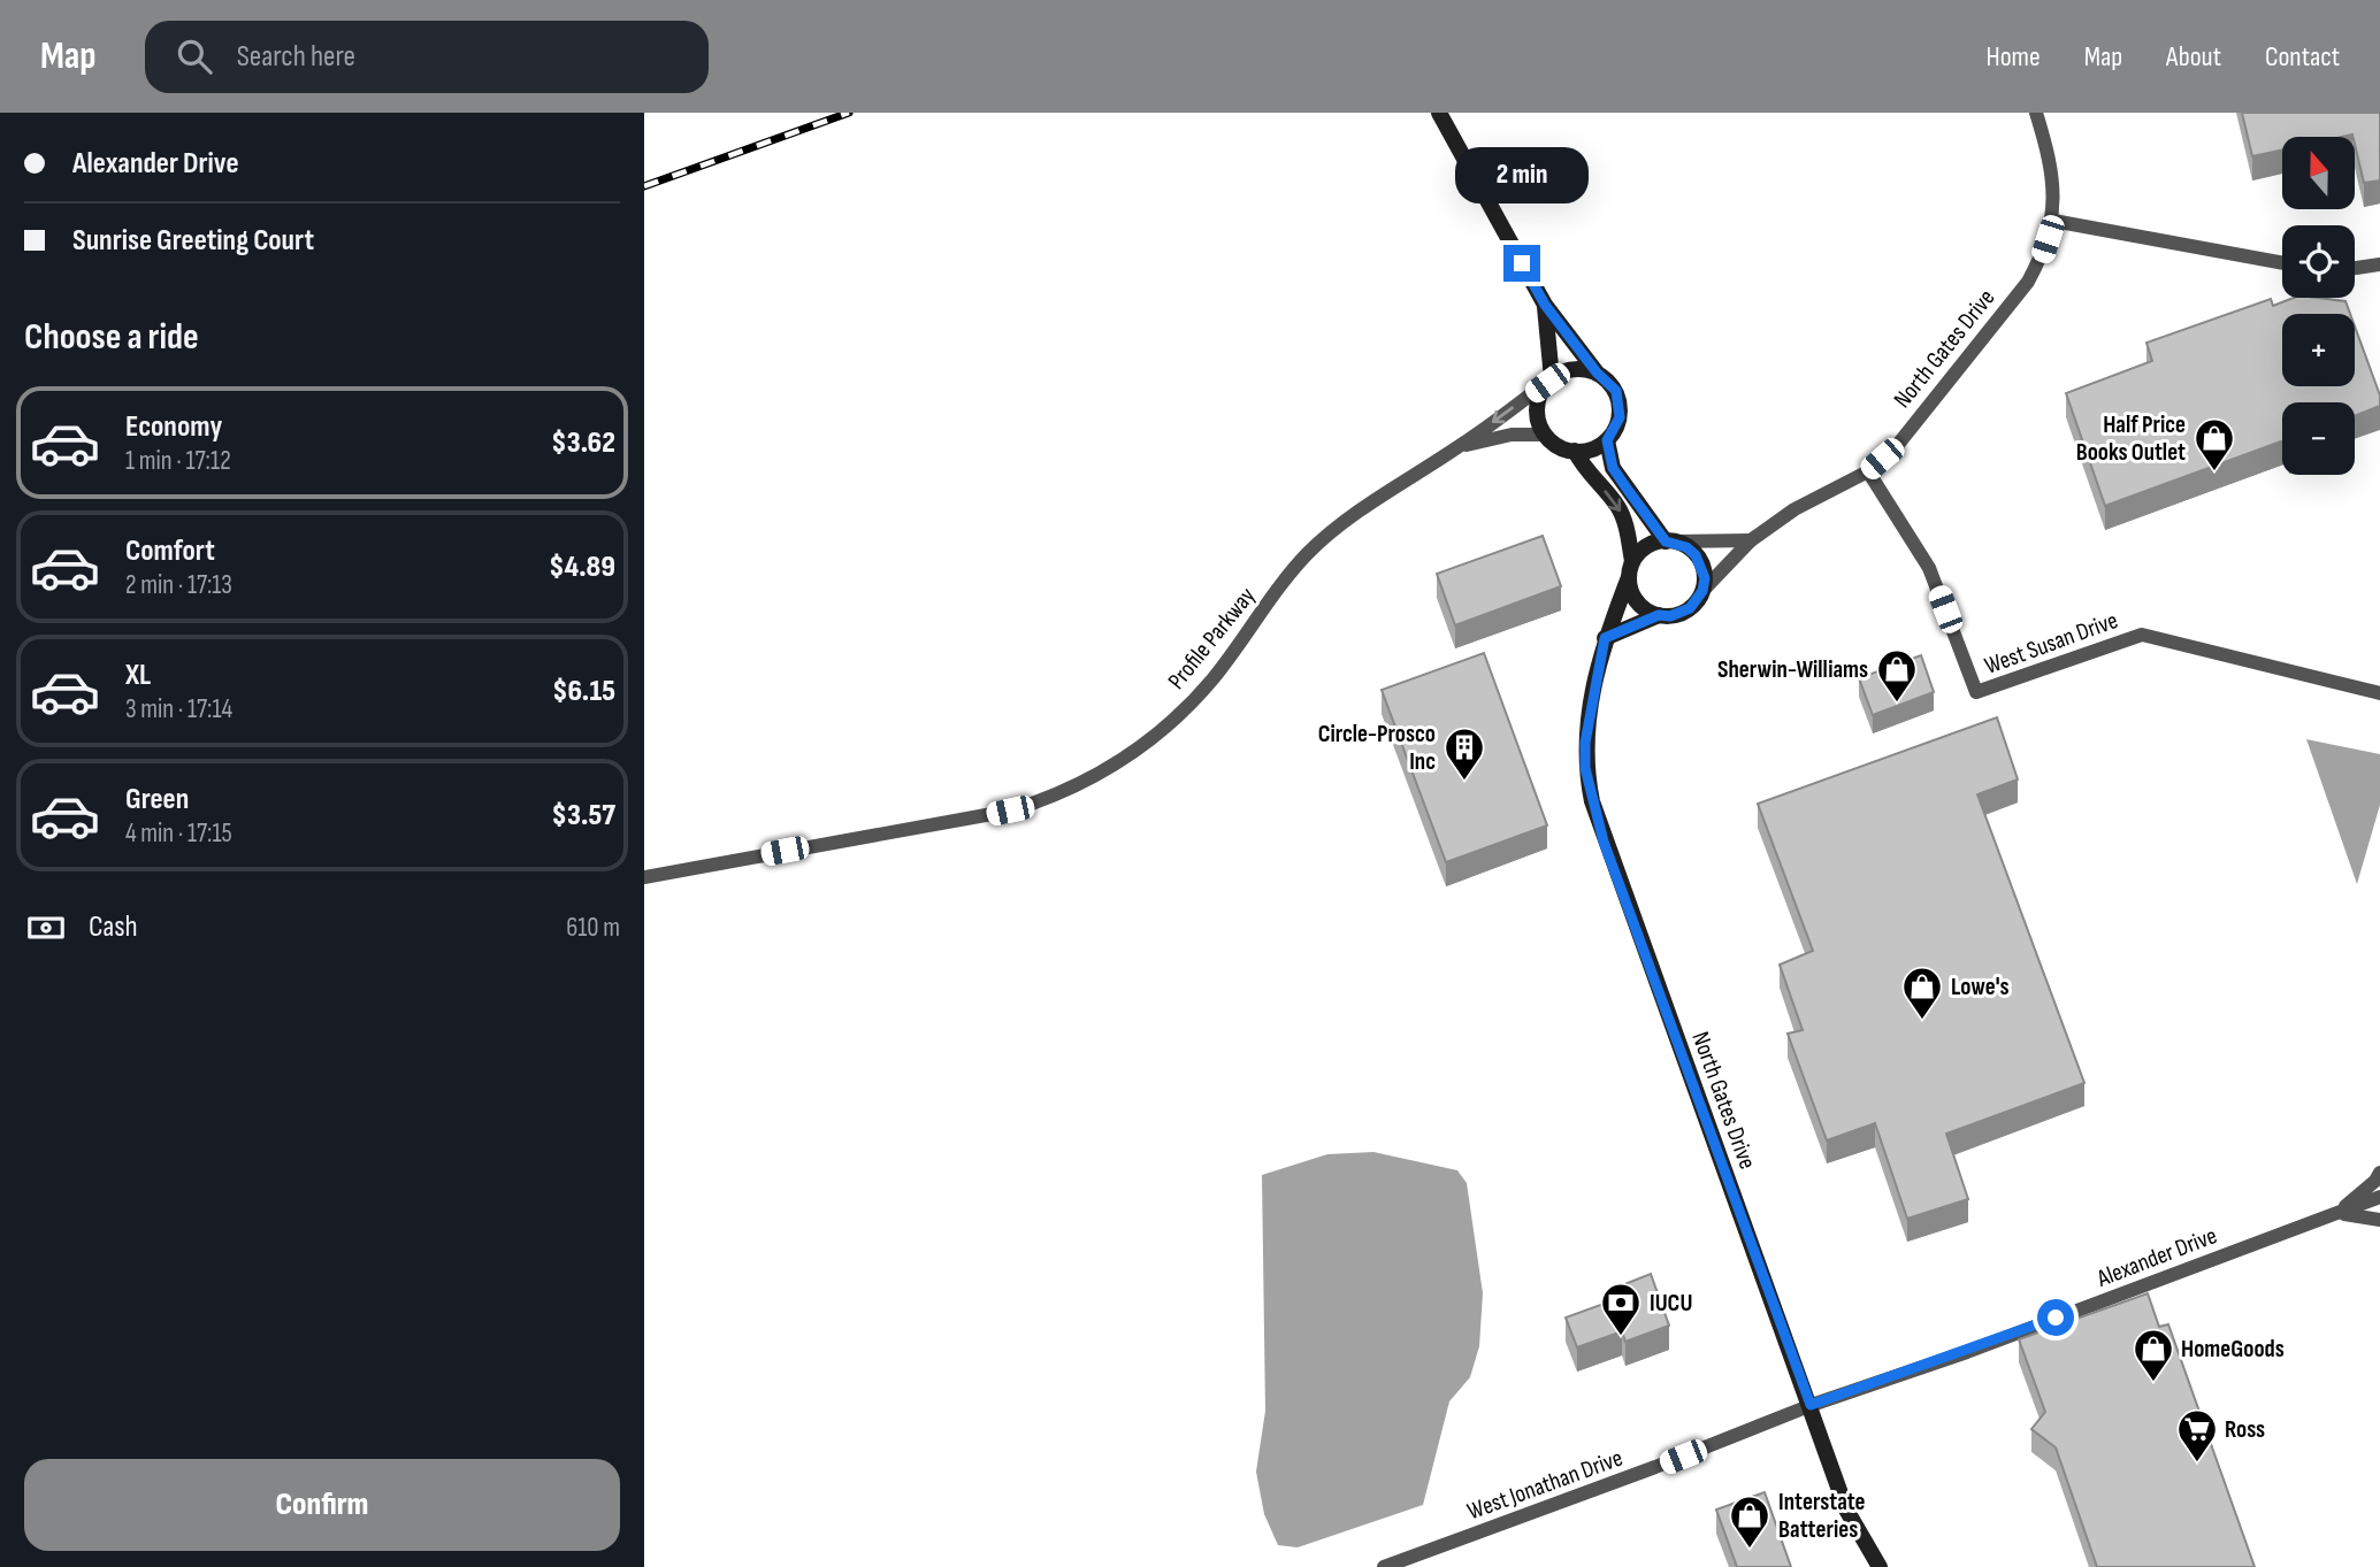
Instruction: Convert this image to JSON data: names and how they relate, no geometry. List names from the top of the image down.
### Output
{
  "streets": {
    "street": [
      "North Gates Drive",
      "Profile Parkway",
      "West Susan Drive",
      "Alexander Drive",
      "West Jonathan Drive"
    ]
  },
  "crossings": [
    ["North Gates Drive", "West Susan Drive"],
    ["North Gates Drive", "Alexander Drive"],
    ["North Gates Drive", "West Jonathan Drive"],
    ["Alexander Drive", "West Jonathan Drive"]
  ],
  "places": {
    "shop": [
      "Half Price Books Outlet",
      "Sherwin-Williams",
      "Lowe's",
      "HomeGoods",
      "Interstate Batteries"
    ],
    "building": ["Circle-Prosco Inc"],
    "bank": ["IUCU"],
    "supermarket": ["Ross"]
  },
  "north": "top",
  "page": {
    "header": "Map",
    "search": "Search here",
    "nav": [
      "Home",
      "Map",
      "About",
      "Contact"
    ],
    "banner": ["Alexander Drive", "Sunrise Greeting Court"],
    "map_buttons": ["+", "−"],
    "bubble": "2 min",
    "heading": "Choose a ride",
    "list": [
      {
        "name": "Economy",
        "note": "1 min · 17:12",
        "value": "$3.62"
      },
      {
        "name": "Comfort",
        "note": "2 min · 17:13",
        "value": "$4.89"
      },
      {
        "name": "XL",
        "note": "3 min · 17:14",
        "value": "$6.15"
      },
      {
        "name": "Green",
        "note": "4 min · 17:15",
        "value": "$3.57"
      }
    ],
    "pay": ["Cash", "610 m"],
    "buttons": "Confirm"
  }
}
